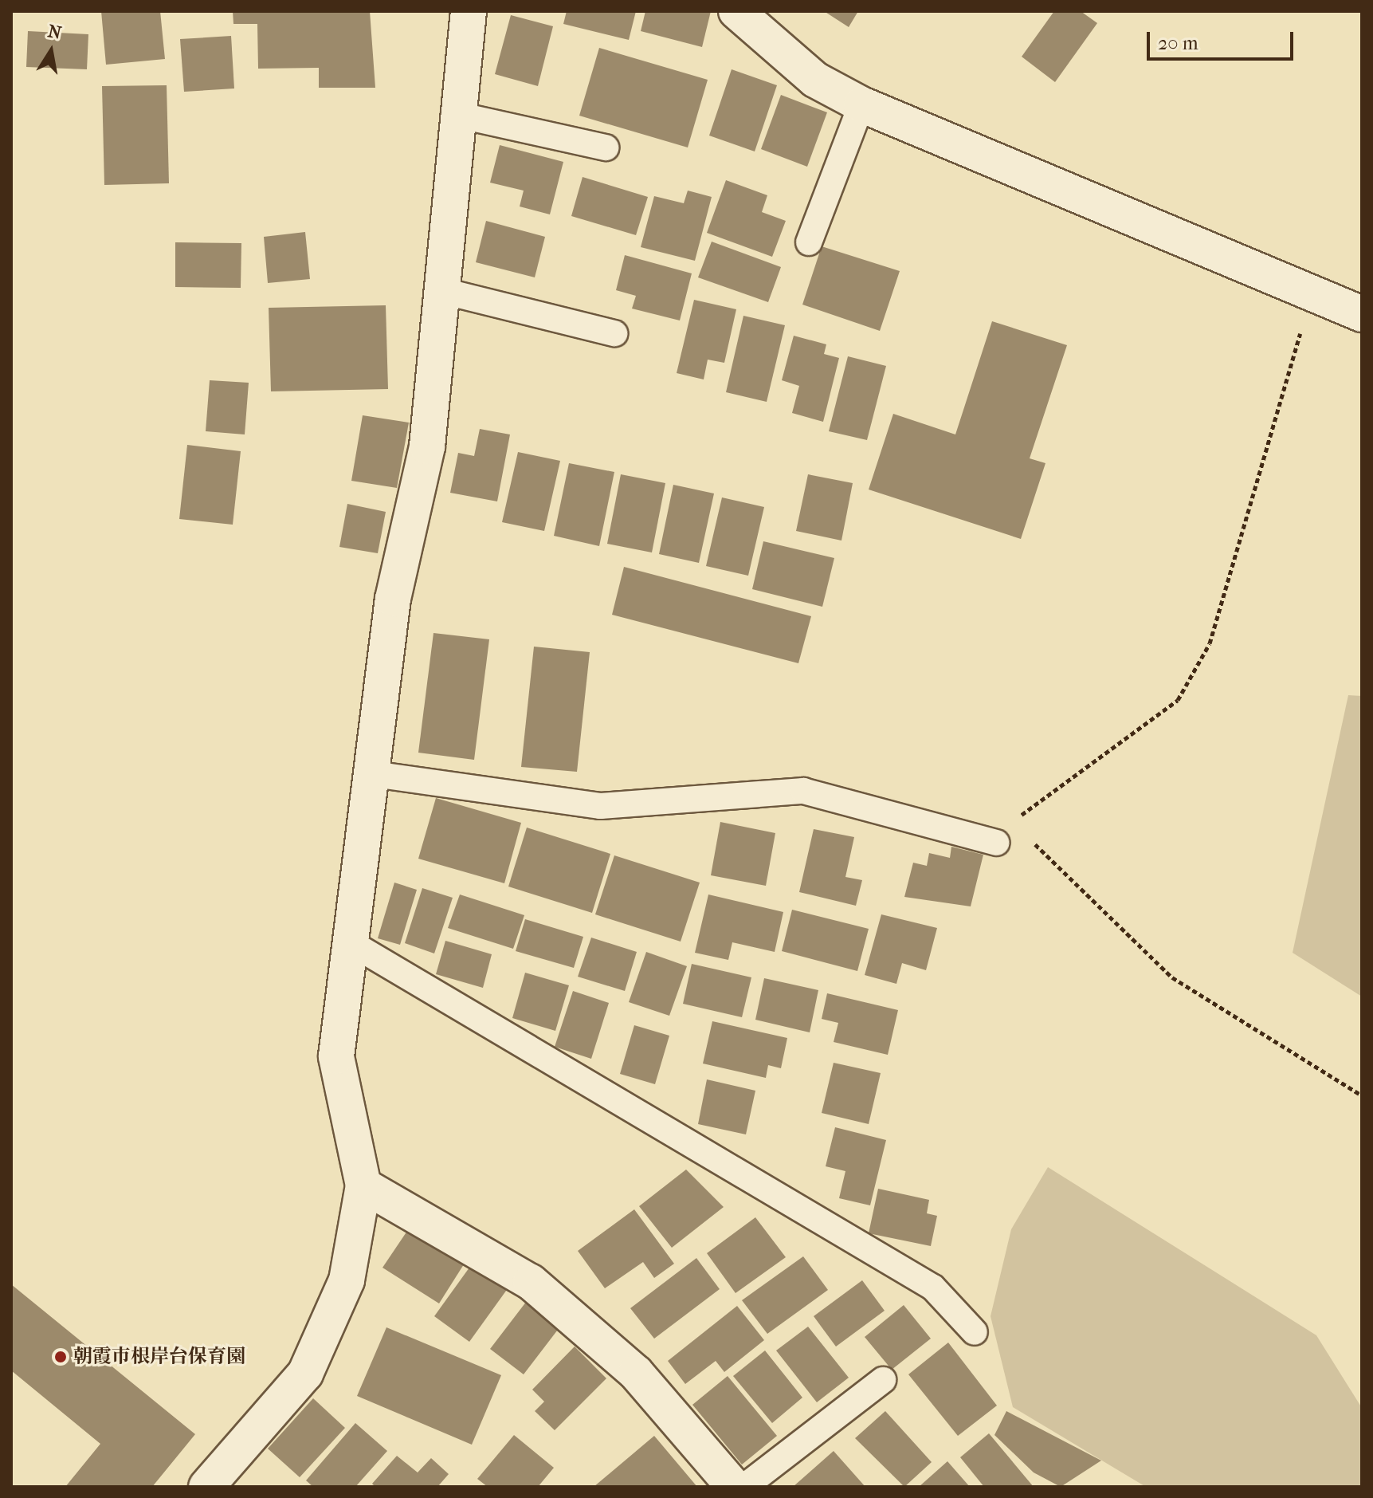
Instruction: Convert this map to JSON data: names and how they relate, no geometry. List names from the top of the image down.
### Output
{
  "places": ["朝霞市根岸台保育園"],
  "scale_bar": "20 m",
  "north": "top"
}
